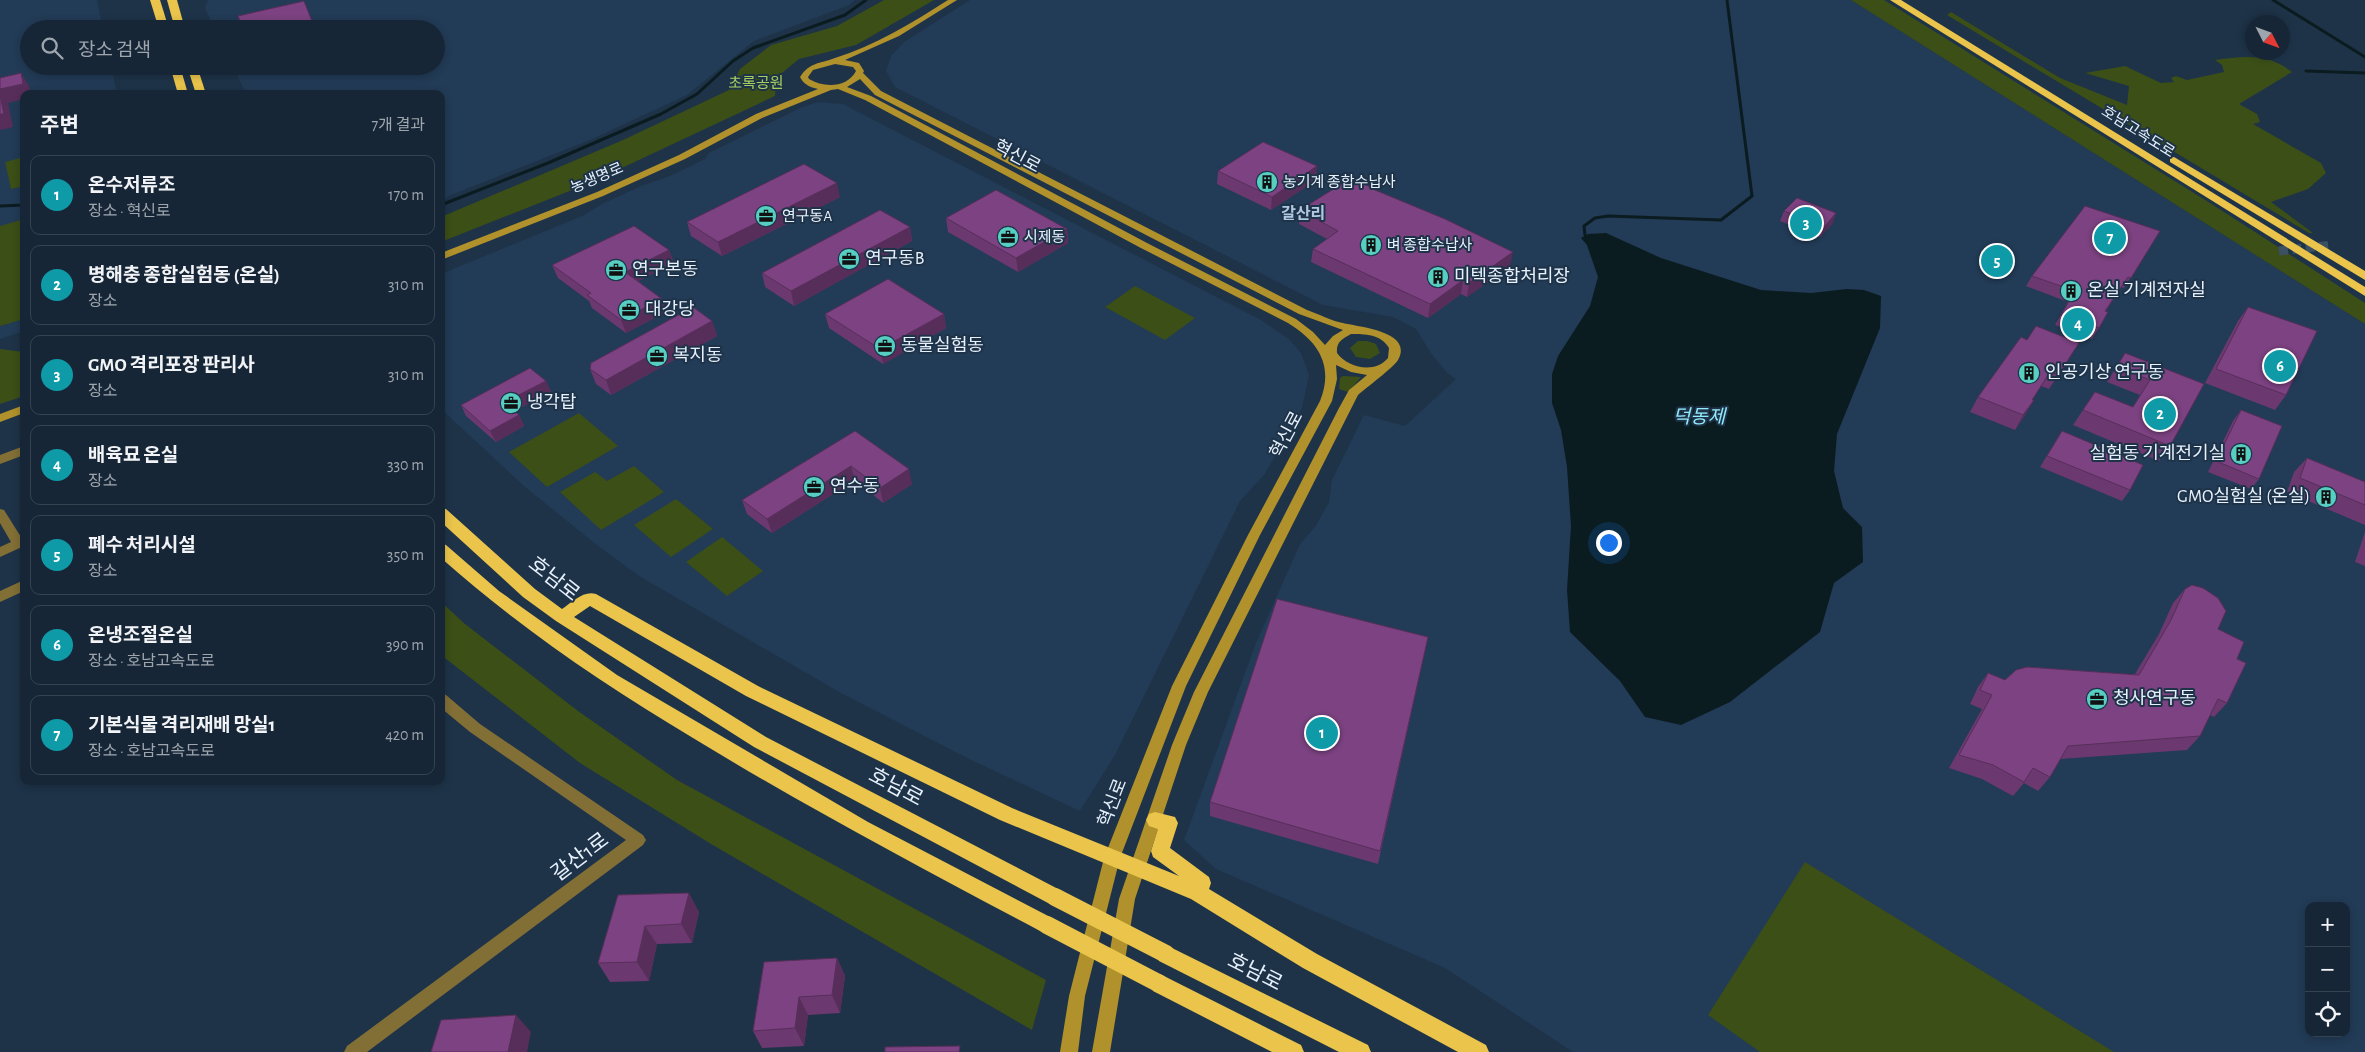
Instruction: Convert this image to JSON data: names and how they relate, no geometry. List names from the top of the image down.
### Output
{
  "streets": {
    "highway": ["호남고속도로", "호남로"],
    "main road": ["혁신로", "농생명로"],
    "street": ["갈산1로"]
  },
  "crossings": [
    ["혁신로", "농생명로"]
  ],
  "districts": ["갈산리"],
  "water": ["덕동제"],
  "parks": ["초록공원"],
  "places": {
    "building": [
      "농기계 종합수납사",
      "벼 종합수납사",
      "미텍종합처리장",
      "온실 기계전자실",
      "인공기상 연구동",
      "실험동 기계전기실",
      "GMO실험실 (온실)"
    ],
    "office": [
      "연구동A",
      "시제동",
      "연구동B",
      "연구본동",
      "대강당",
      "동물실험동",
      "복지동",
      "냉각탑",
      "연수동",
      "청사연구동"
    ]
  },
  "north": "bottom right",
  "page": {
    "search": "장소 검색",
    "heading": ["주변", "7개 결과"],
    "list": [
      {
        "mark": "1",
        "name": "온수저류조",
        "note": "장소 · 혁신로",
        "value": "170 m"
      },
      {
        "mark": "2",
        "name": "병해충 종합실험동 (온실)",
        "note": "장소",
        "value": "310 m"
      },
      {
        "mark": "3",
        "name": "GMO 격리포장 판리사",
        "note": "장소",
        "value": "310 m"
      },
      {
        "mark": "4",
        "name": "배육묘 온실",
        "note": "장소",
        "value": "330 m"
      },
      {
        "mark": "5",
        "name": "폐수 처리시설",
        "note": "장소",
        "value": "350 m"
      },
      {
        "mark": "6",
        "name": "온냉조절온실",
        "note": "장소 · 호남고속도로",
        "value": "390 m"
      },
      {
        "mark": "7",
        "name": "기본식물 격리재배 망실1",
        "note": "장소 · 호남고속도로",
        "value": "420 m"
      }
    ],
    "pins": [
      "3",
      "7",
      "5",
      "4",
      "6",
      "2",
      "1"
    ],
    "map_buttons": ["+", "−"]
  }
}
